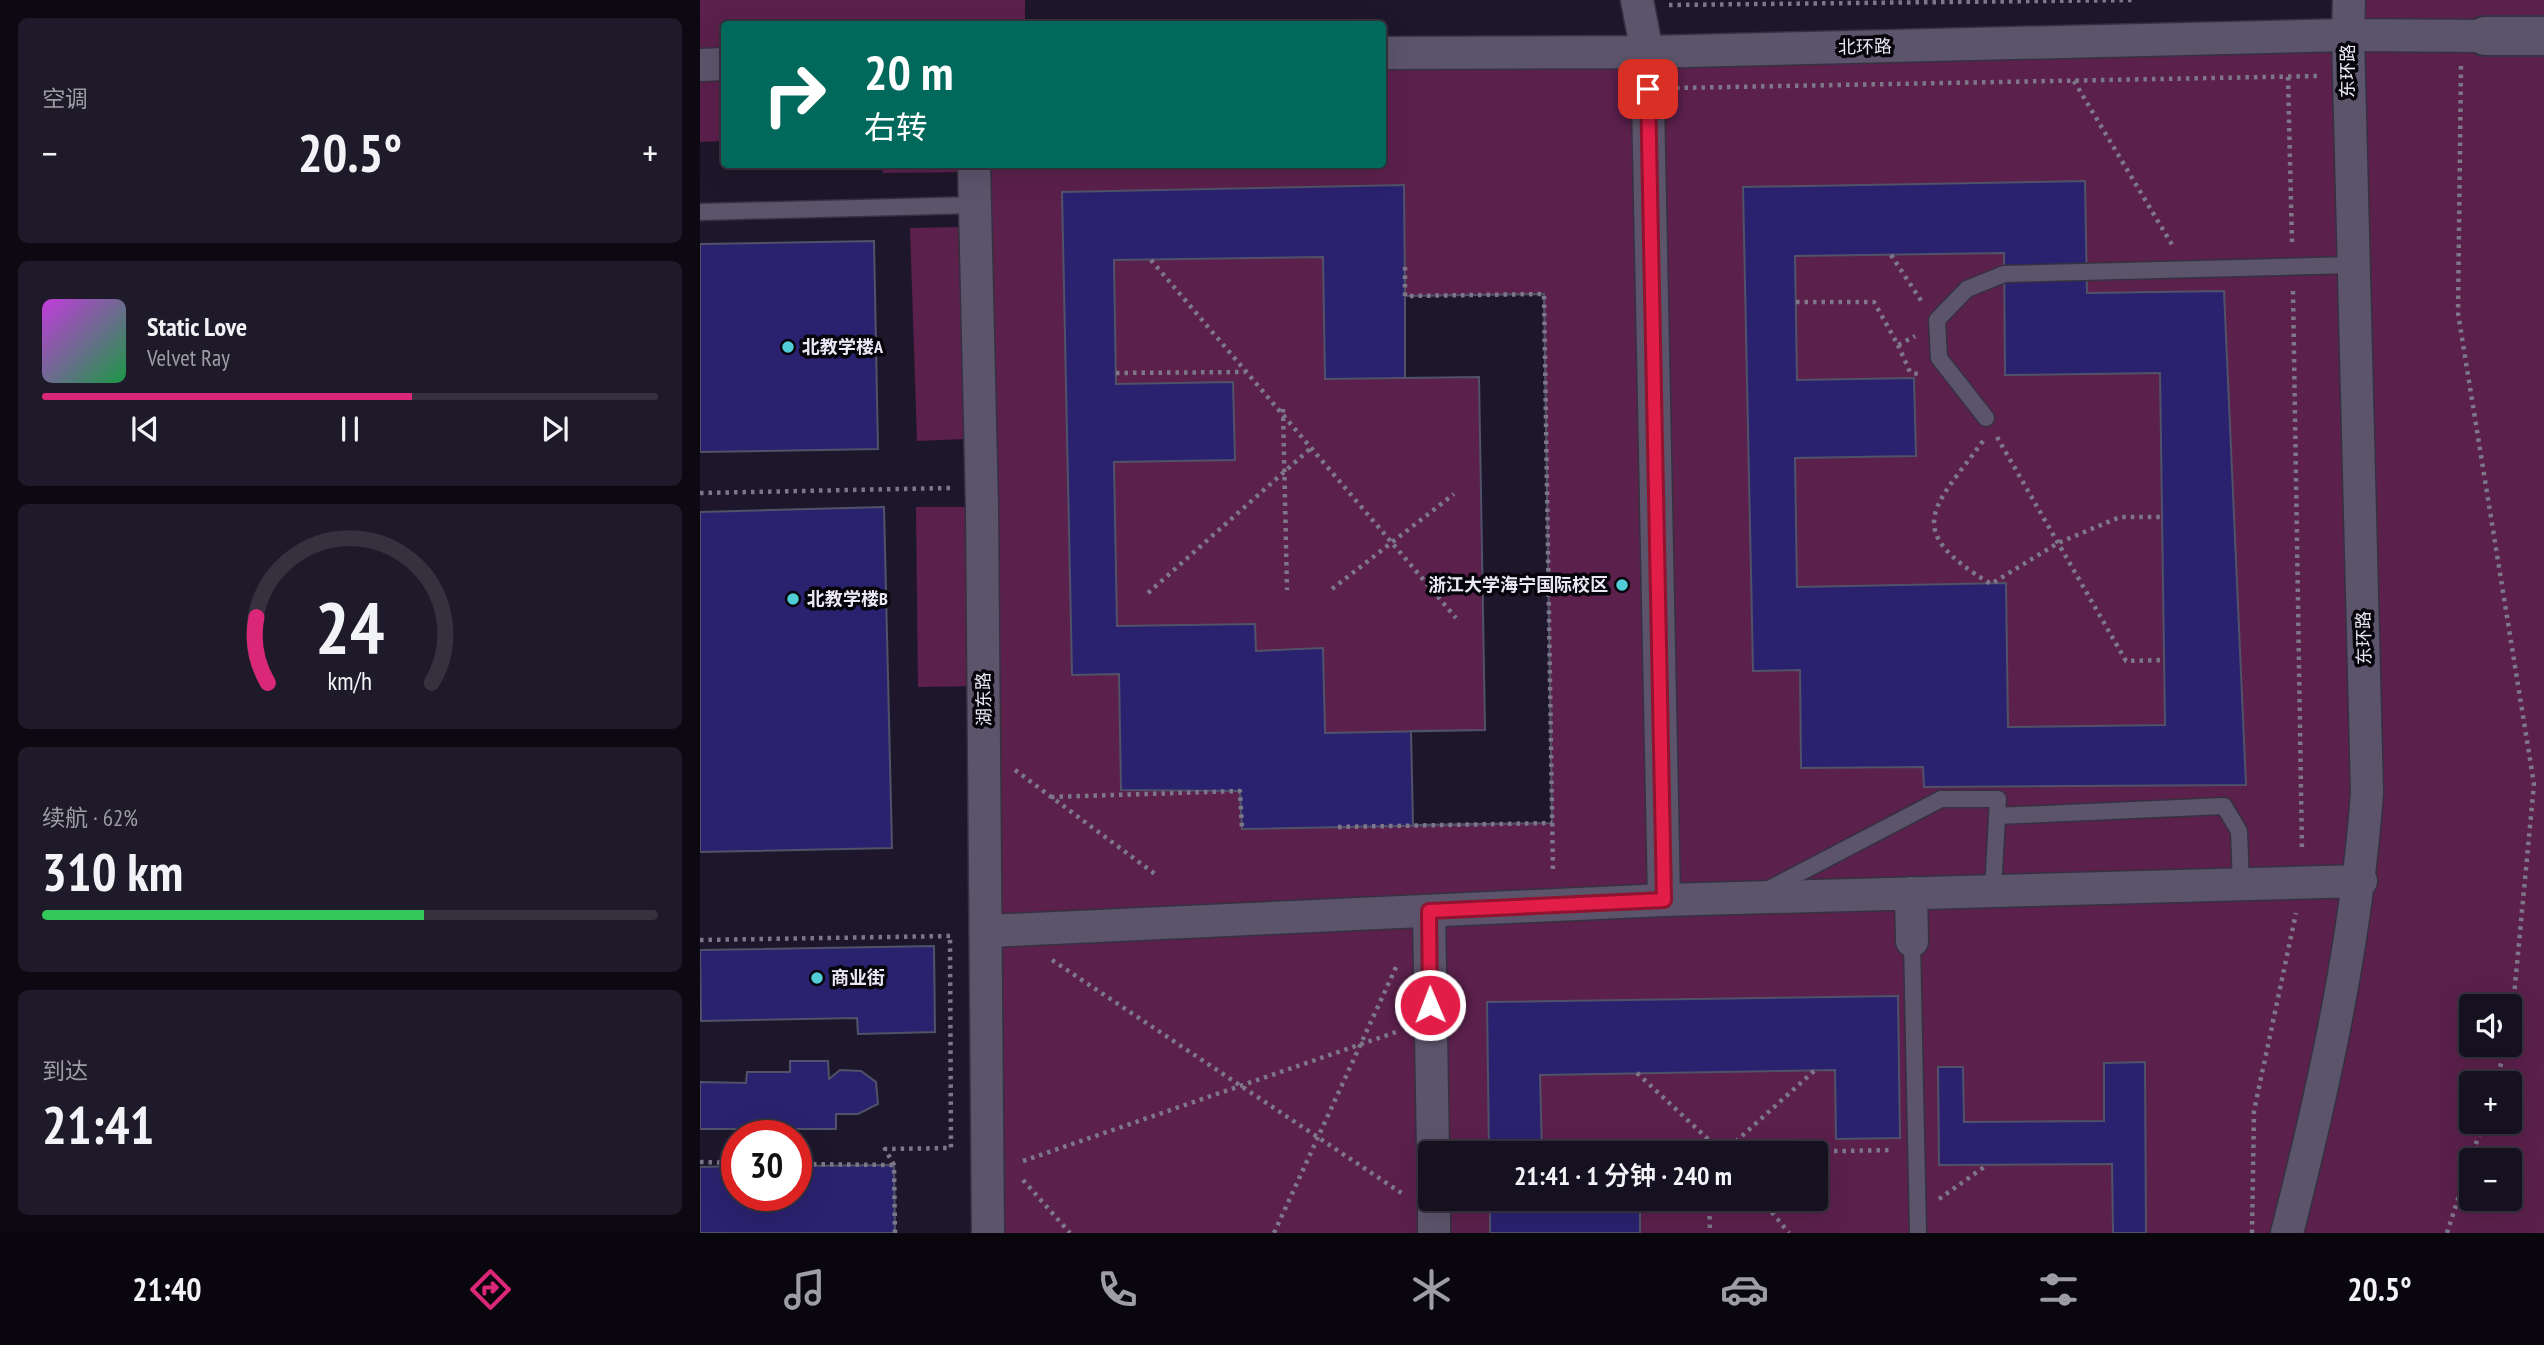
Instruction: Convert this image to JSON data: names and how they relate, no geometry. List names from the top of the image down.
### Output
{
  "streets": {
    "street": ["北环路", "东环路", "湖东路"]
  },
  "crossings": [
    ["北环路", "东环路"]
  ],
  "places": [
    "北教学楼A",
    "浙江大学海宁国际校区",
    "北教学楼B",
    "商业街"
  ],
  "page": {
    "tile": [
      "空调",
      ["续航 · 62%", "310 km"],
      ["到达", "21:41"]
    ],
    "turn": ["20 m", "右转"],
    "heat": ["−", "20.5°", "+"],
    "song": ["Static Love", "Velvet Ray"],
    "map_buttons": ["+", "−"],
    "limit": "30",
    "trip": "21:41 · 1 分钟 · 240 m",
    "tabs": ["21:40", "20.5°"],
    "gauge": ["24", "km/h"]
  }
}
